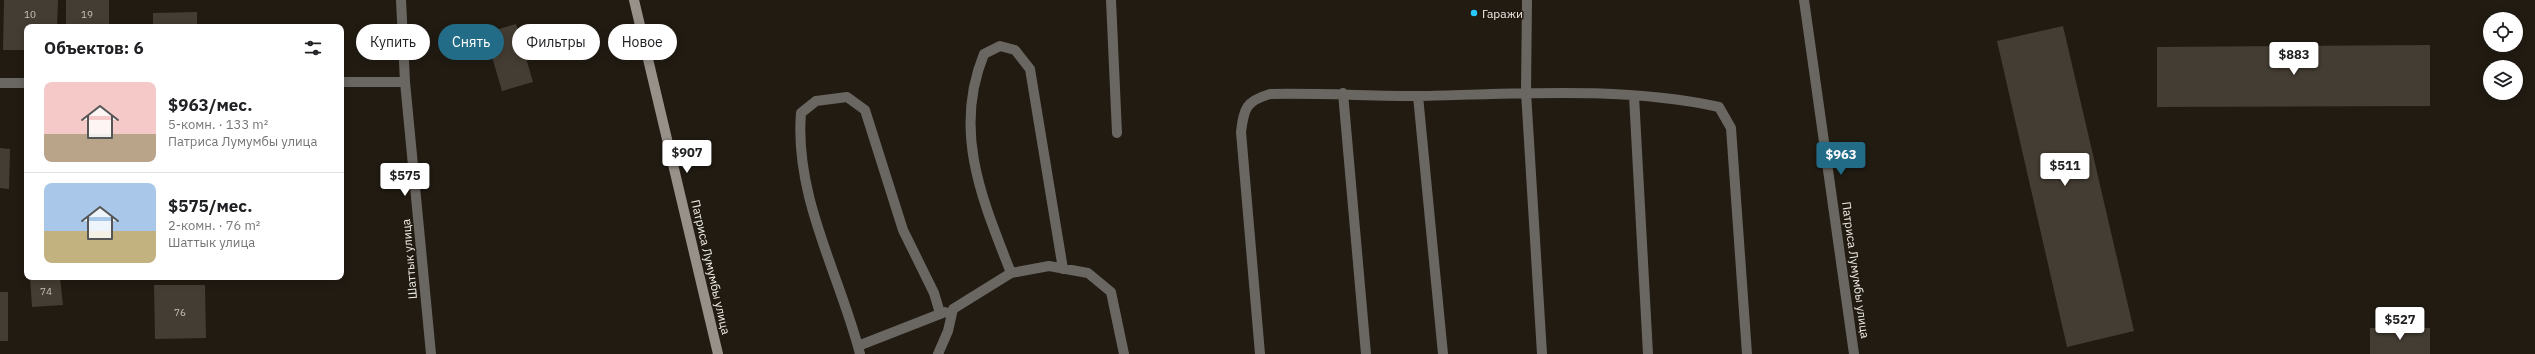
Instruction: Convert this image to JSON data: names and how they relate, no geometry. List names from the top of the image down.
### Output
{
  "streets": {
    "street": ["Шаттык улица", "Патриса Лумумбы улица"]
  },
  "places": ["Гаражи"],
  "house_numbers": [
    "10",
    "19",
    "74",
    "76"
  ],
  "page": {
    "chip": [
      "Купить",
      "Снять",
      "Фильтры",
      "Новое"
    ],
    "heading": "Объектов: 6",
    "price": [
      "$883",
      "$907",
      "$963",
      "$511",
      "$575",
      "$527"
    ],
    "list": [
      {
        "name": "$963/мес.",
        "note": "5-комн. · 133 m² · Патриса Лумумбы улица"
      },
      {
        "name": "$575/мес.",
        "note": "2-комн. · 76 m² · Шаттык улица"
      }
    ]
  }
}
